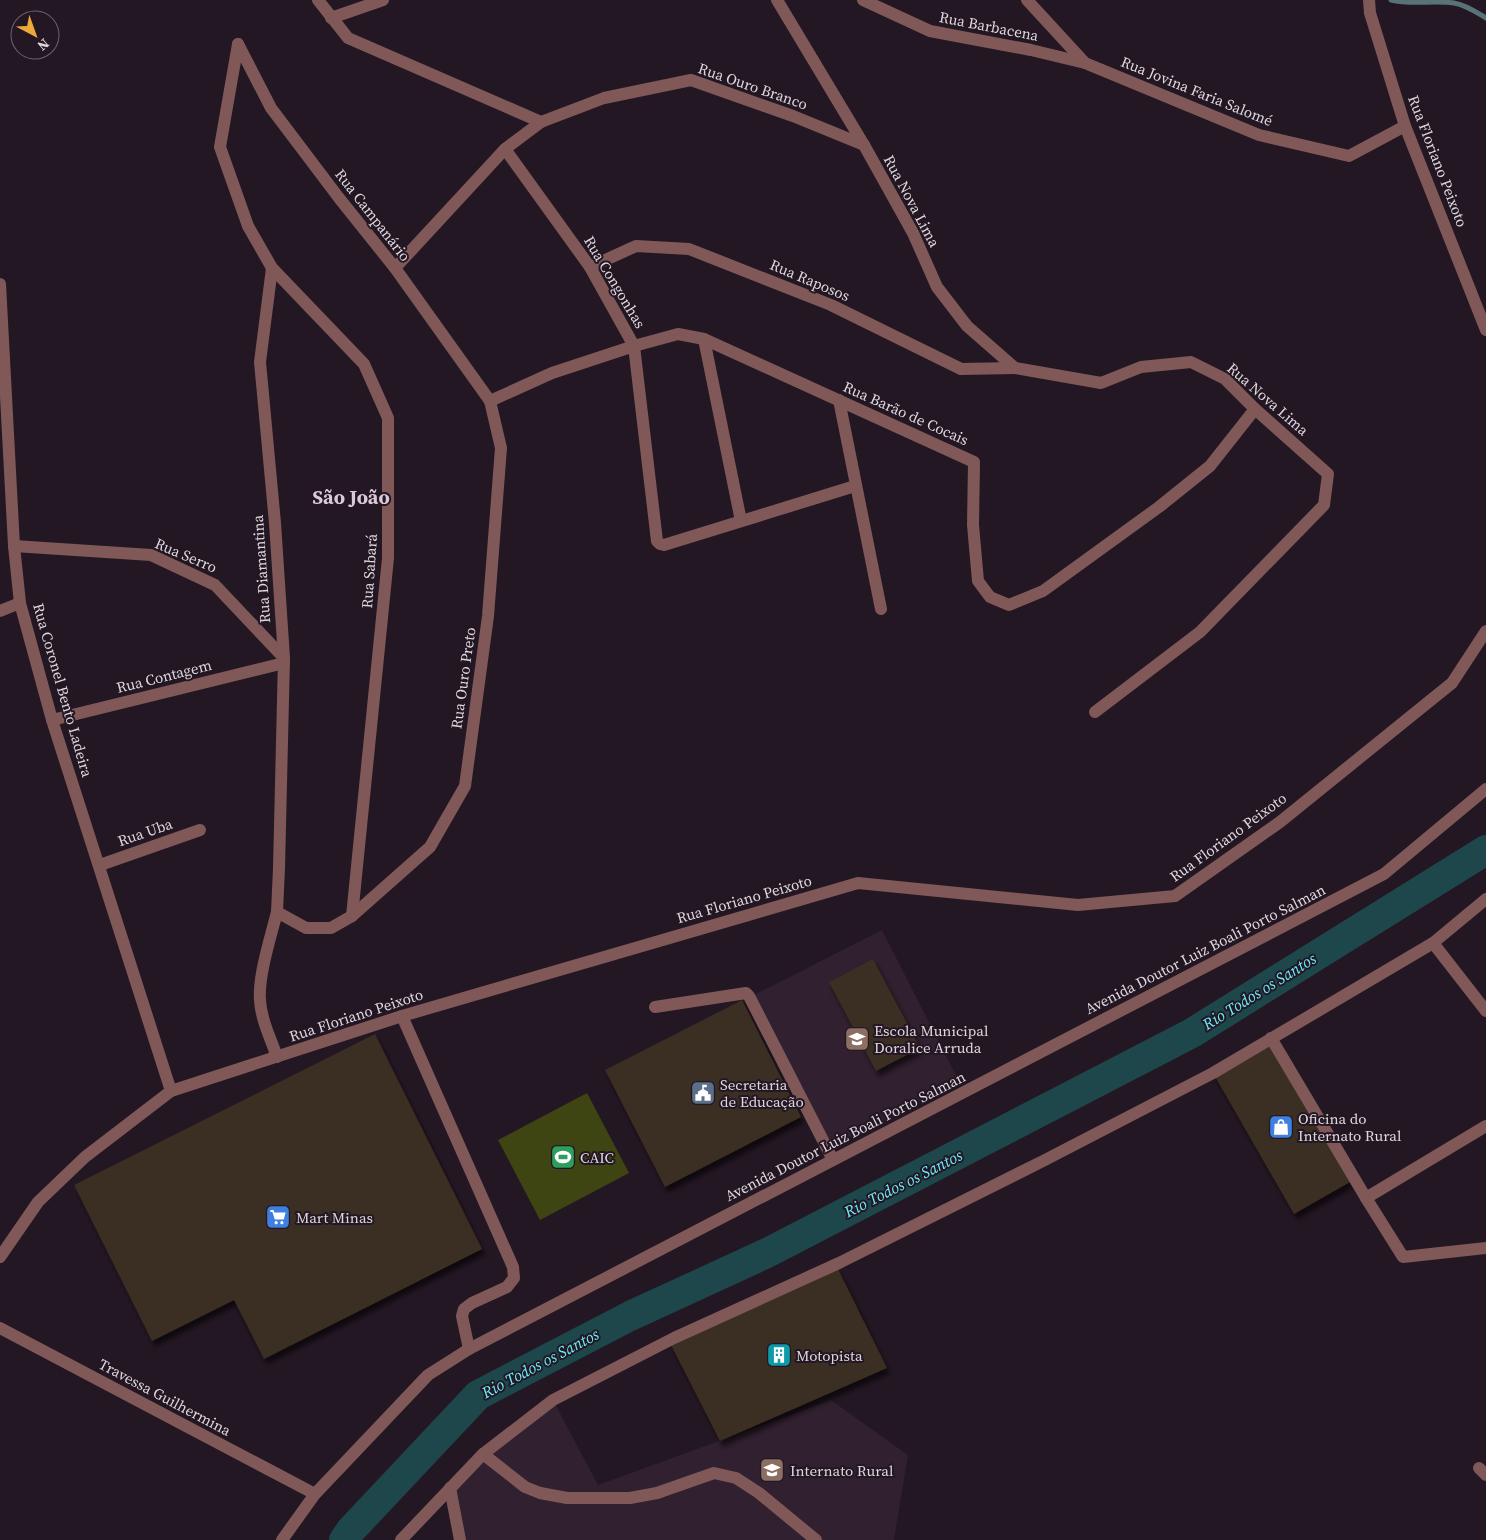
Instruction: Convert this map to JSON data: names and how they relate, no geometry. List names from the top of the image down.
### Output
{
  "streets": {
    "street": [
      "Rua Barbacena",
      "Rua Ouro Branco",
      "Rua Jovina Faria Salomé",
      "Rua Floriano Peixoto",
      "Rua Nova Lima",
      "Rua Campanário",
      "Rua Raposos",
      "Rua Congonhas",
      "Rua Barão de Cocais",
      "Rua Serro",
      "Rua Diamantina",
      "Rua Sabará",
      "Rua Contagem",
      "Rua Ouro Preto",
      "Rua Coronel Bento Ladeira",
      "Rua Uba",
      "Avenida Doutor Luiz Boali Porto Salman",
      "Travessa Guilhermina"
    ]
  },
  "crossings": [
    ["Rua Barbacena", "Rua Jovina Faria Salomé"],
    ["Rua Ouro Branco", "Rua Nova Lima"],
    ["Rua Ouro Branco", "Rua Campanário"],
    ["Rua Ouro Branco", "Rua Congonhas"],
    ["Rua Jovina Faria Salomé", "Rua Floriano Peixoto"],
    ["Rua Floriano Peixoto", "Rua Diamantina"],
    ["Rua Floriano Peixoto", "Rua Coronel Bento Ladeira"],
    ["Rua Nova Lima", "Rua Raposos"],
    ["Rua Nova Lima", "Rua Barão de Cocais"],
    ["Rua Campanário", "Rua Barão de Cocais"],
    ["Rua Campanário", "Rua Sabará"],
    ["Rua Campanário", "Rua Ouro Preto"],
    ["Rua Raposos", "Rua Congonhas"],
    ["Rua Congonhas", "Rua Barão de Cocais"],
    ["Rua Barão de Cocais", "Rua Ouro Preto"],
    ["Rua Serro", "Rua Diamantina"],
    ["Rua Serro", "Rua Contagem"],
    ["Rua Serro", "Rua Coronel Bento Ladeira"],
    ["Rua Diamantina", "Rua Sabará"],
    ["Rua Diamantina", "Rua Contagem"],
    ["Rua Diamantina", "Rua Ouro Preto"],
    ["Rua Sabará", "Rua Ouro Preto"],
    ["Rua Contagem", "Rua Coronel Bento Ladeira"],
    ["Rua Coronel Bento Ladeira", "Rua Uba"],
    ["Avenida Doutor Luiz Boali Porto Salman", "Travessa Guilhermina"]
  ],
  "districts": ["São João"],
  "water": ["Rio Todos os Santos"],
  "places": {
    "school or university": ["Escola Municipal Doralice Arruda", "Internato Rural"],
    "public building": ["Secretaria de Educação"],
    "shop": ["Oficina do Internato Rural"],
    "sports": ["CAIC"],
    "supermarket": ["Mart Minas"],
    "building": ["Motopista"]
  },
  "north": "bottom right"
}
